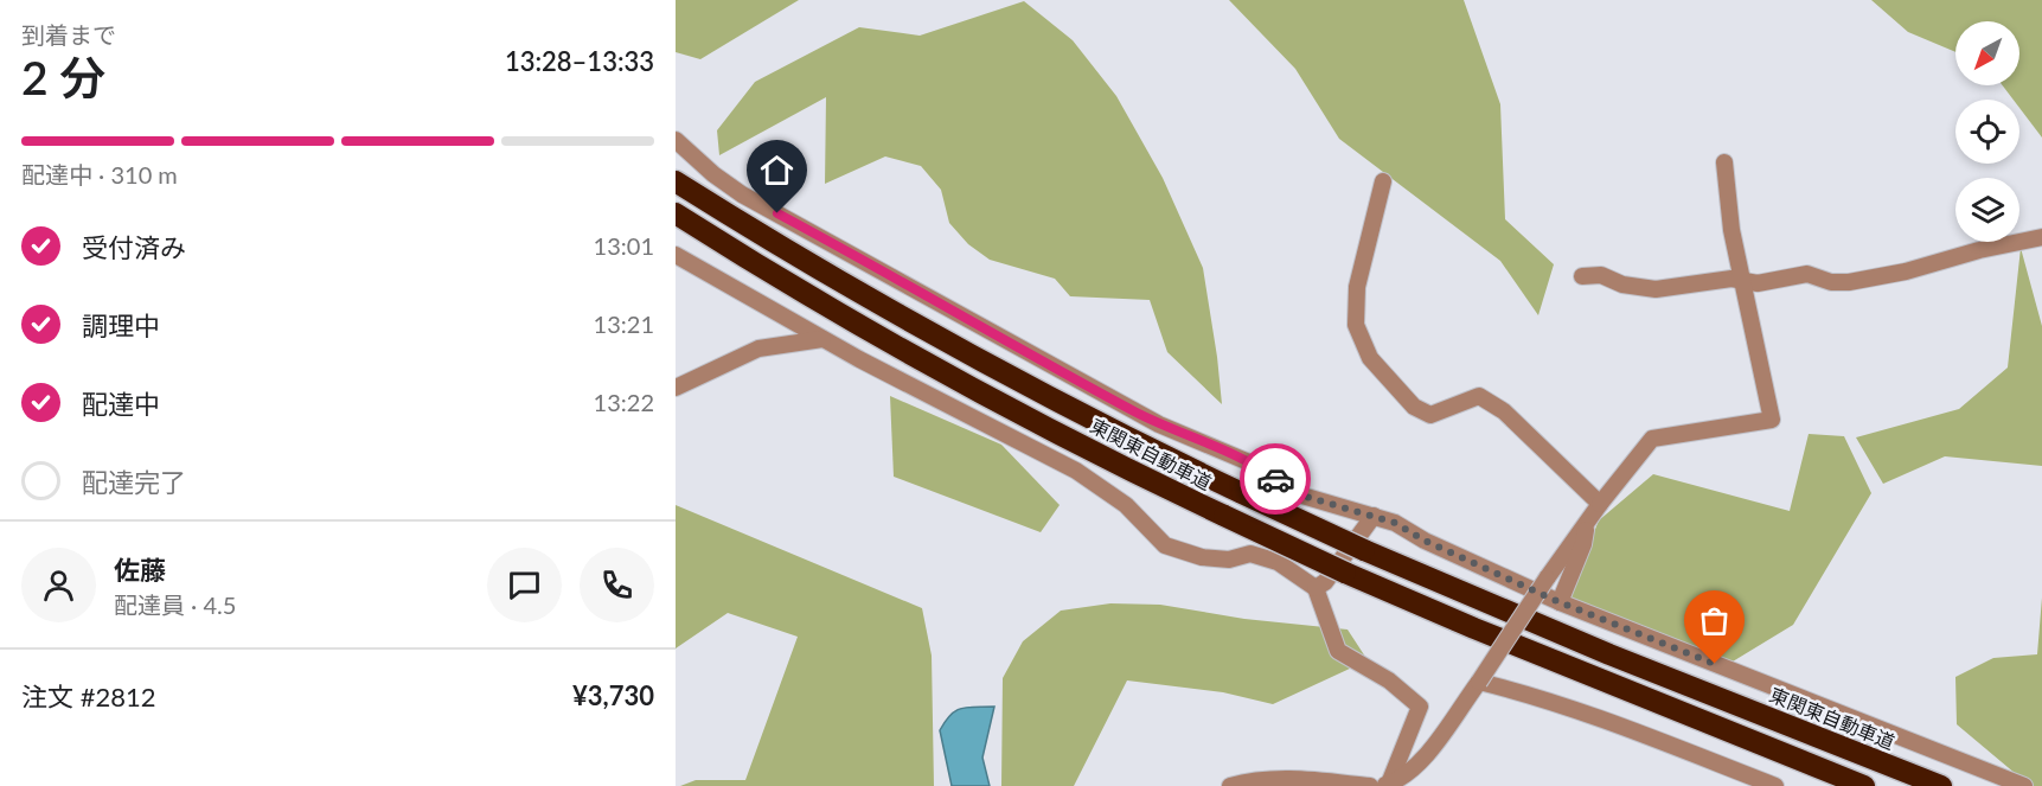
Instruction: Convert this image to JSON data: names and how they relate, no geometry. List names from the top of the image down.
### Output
{
  "streets": {
    "highway": ["東関東自動車道"]
  },
  "north": "bottom left",
  "page": {
    "heading": ["2 分", "到着まで", "13:28–13:33"],
    "panel": [
      "佐藤",
      "配達員 · 4.5",
      "注文 #2812",
      "¥3,730"
    ],
    "bar": "配達中 · 310 m",
    "list": [
      ["受付済み", "13:01"],
      ["調理中", "13:21"],
      ["配達中", "13:22"],
      "配達完了"
    ]
  }
}
